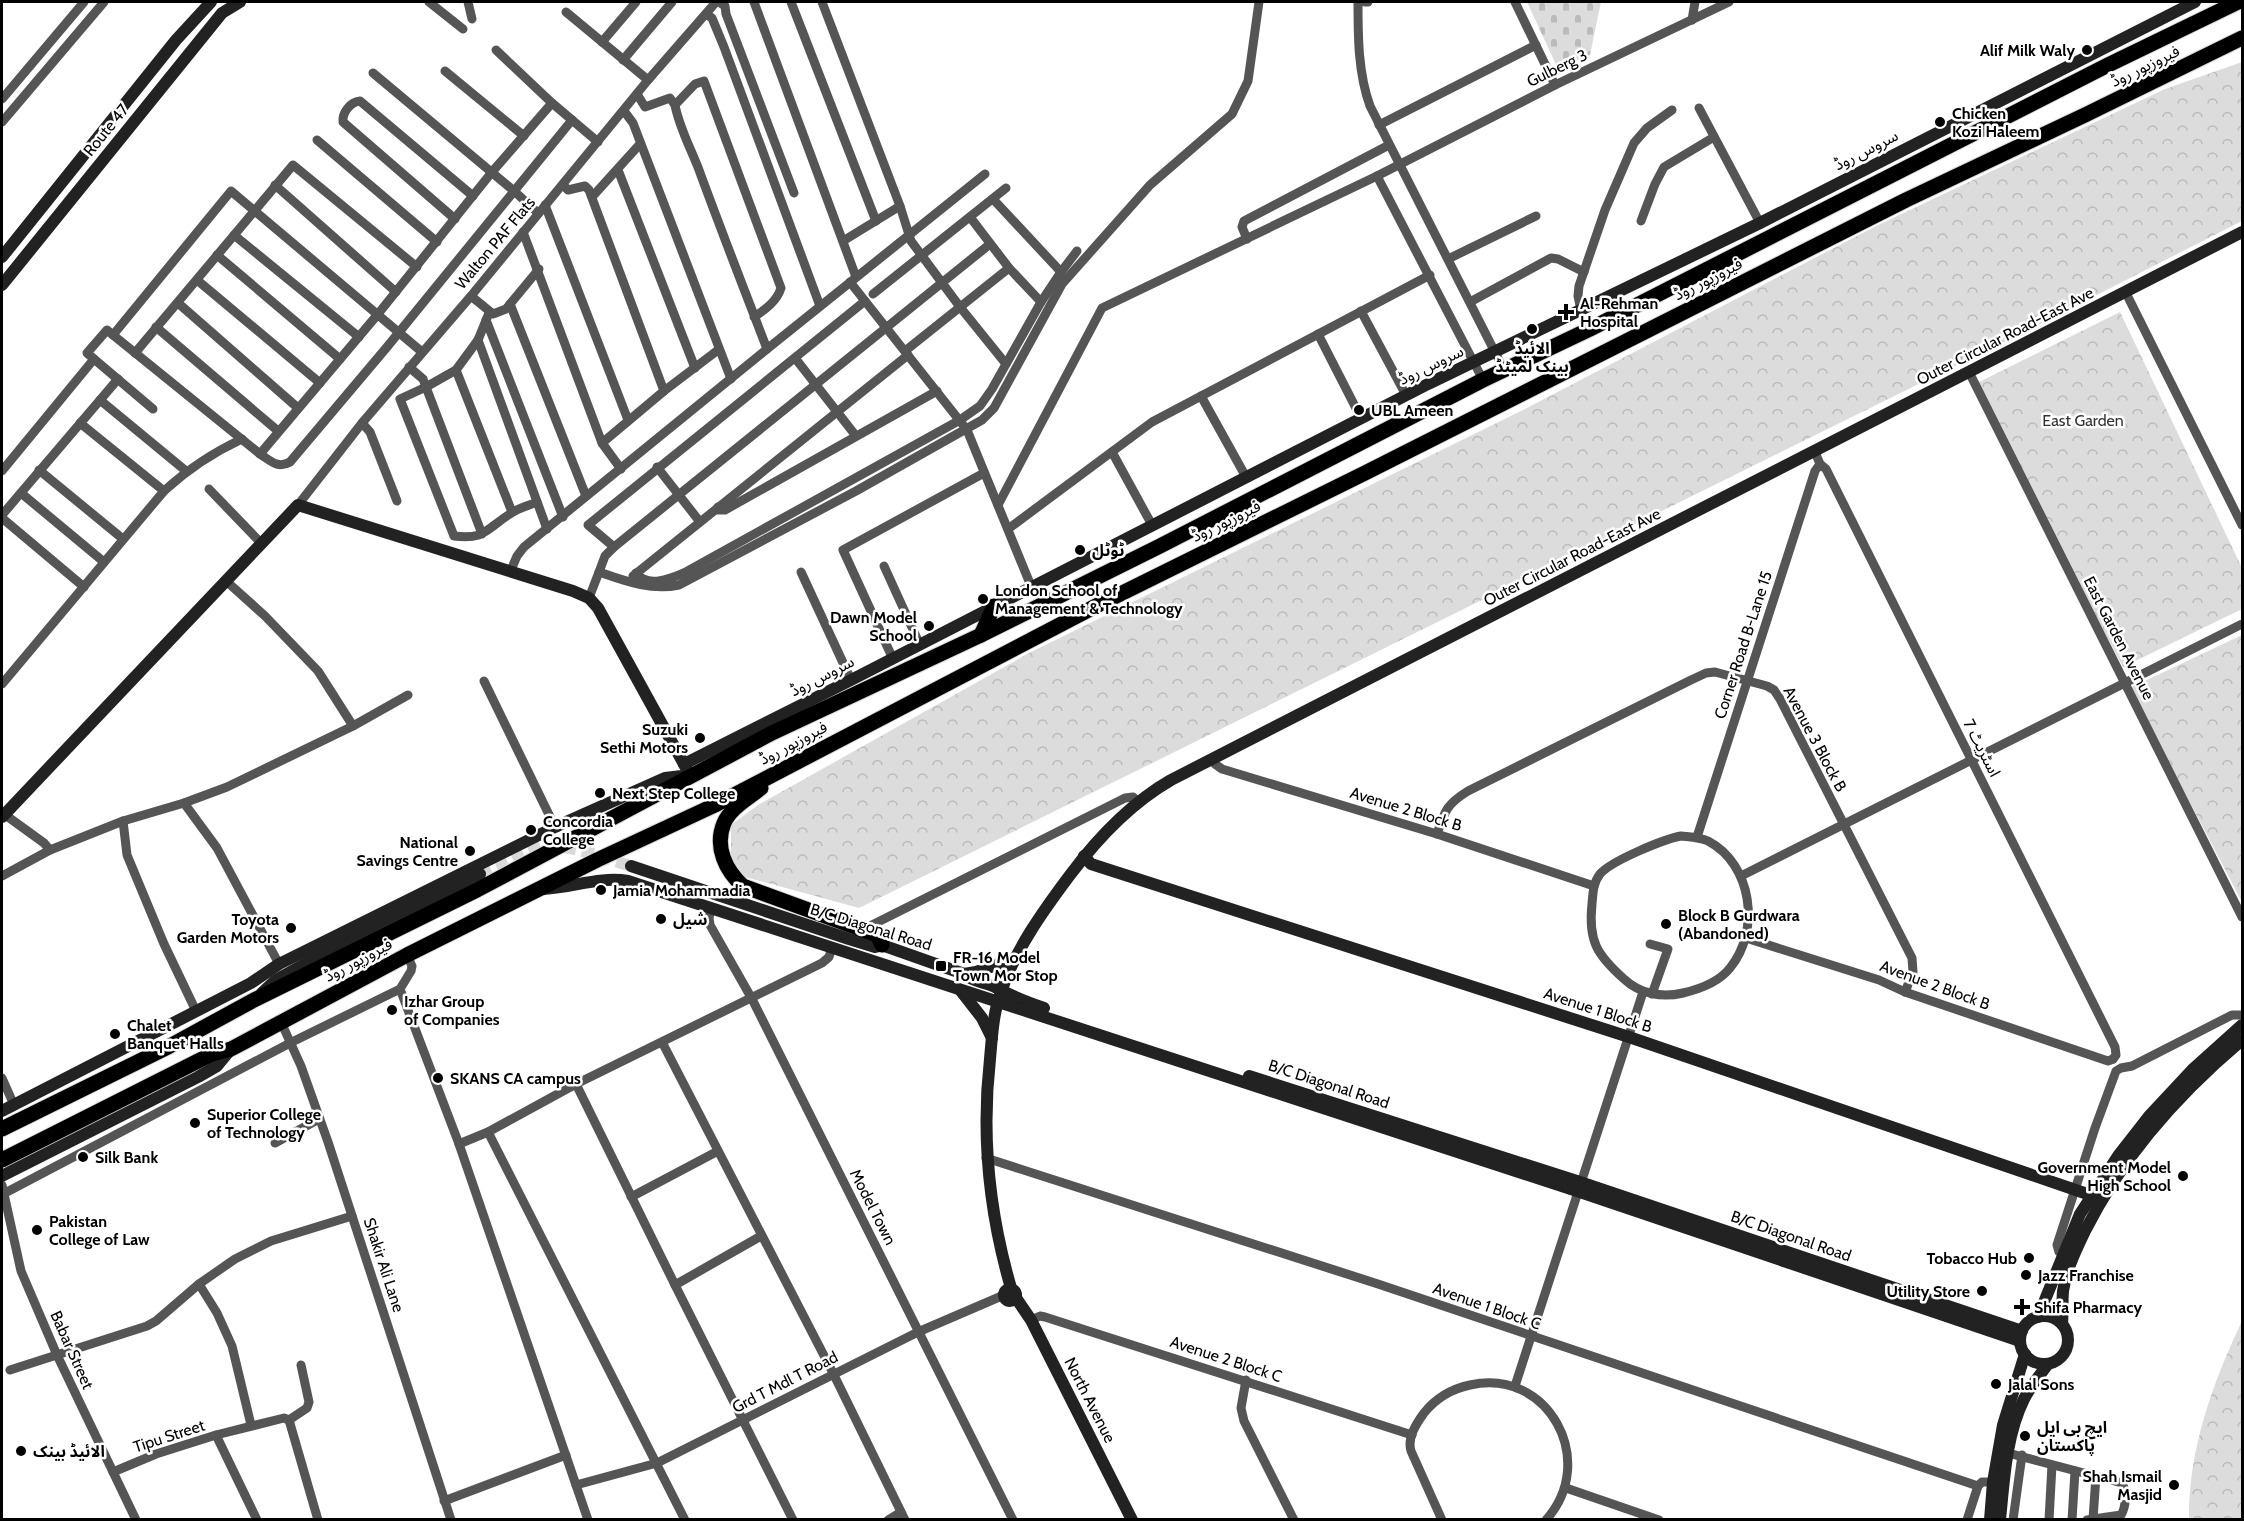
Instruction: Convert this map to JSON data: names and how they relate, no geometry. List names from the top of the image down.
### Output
{
  "streets": {
    "main road": ["فیروزپور روڈ"],
    "street": [
      "Gulberg 3",
      "Route 47",
      "سروس روڈ",
      "Walton PAF Flats",
      "Outer Circular Road-East Ave",
      "East Garden Avenue",
      "Corner Road B-Lane 15",
      "Avenue 3 Block B",
      "اسٹریٹ 7",
      "Avenue 2 Block B",
      "B/C Diagonal Road",
      "Avenue 1 Block B",
      "Model Town",
      "Shakir Ali Lane",
      "Avenue 1 Block C",
      "Babar Street",
      "Avenue 2 Block C",
      "Grd T Mdl T Road",
      "North Avenue",
      "Tipu Street"
    ]
  },
  "crossings": [
    ["فیروزپور روڈ", "سروس روڈ"],
    ["فیروزپور روڈ", "Shakir Ali Lane"],
    ["Outer Circular Road-East Ave", "East Garden Avenue"],
    ["Outer Circular Road-East Ave", "اسٹریٹ 7"],
    ["Outer Circular Road-East Ave", "Avenue 2 Block B"],
    ["Outer Circular Road-East Ave", "B/C Diagonal Road"],
    ["Outer Circular Road-East Ave", "Avenue 1 Block B"],
    ["Outer Circular Road-East Ave", "Avenue 1 Block C"],
    ["Outer Circular Road-East Ave", "Grd T Mdl T Road"],
    ["Outer Circular Road-East Ave", "North Avenue"],
    ["Corner Road B-Lane 15", "Avenue 3 Block B"],
    ["Corner Road B-Lane 15", "اسٹریٹ 7"],
    ["Corner Road B-Lane 15", "Avenue 2 Block B"],
    ["Avenue 3 Block B", "Avenue 2 Block B"],
    ["اسٹریٹ 7", "Avenue 2 Block B"],
    ["Model Town", "Grd T Mdl T Road"],
    ["Babar Street", "Tipu Street"],
    ["Avenue 2 Block C", "North Avenue"],
    ["Grd T Mdl T Road", "North Avenue"]
  ],
  "parks": ["East Garden"],
  "places": {
    "other": [
      "Alif Milk Waly",
      "Chicken Kozi Haleem",
      "الائیڈ بینک لمیٹڈ",
      "UBL Ameen",
      "ٹوٹل",
      "London School of Management & Technology",
      "Dawn Model School",
      "Suzuki Sethi Motors",
      "Next Step College",
      "Concordia College",
      "National Savings Centre",
      "Jamia Mohammadia",
      "شیل",
      "Block B Gurdwara (Abandoned)",
      "Toyota Garden Motors",
      "Izhar Group of Companies",
      "Chalet Banquet Halls",
      "SKANS CA campus",
      "Superior College of Technology",
      "Silk Bank",
      "Government Model High School",
      "Pakistan College of Law",
      "Tobacco Hub",
      "Jazz Franchise",
      "Utility Store",
      "Jalal Sons",
      "ایچ بی ایل پاکستان",
      "الائیڈ بینک",
      "Shah Ismail Masjid"
    ],
    "health": ["Al-Rehman Hospital", "Shifa Pharmacy"],
    "transit": ["FR-16 Model Town Mor Stop"]
  }
}
